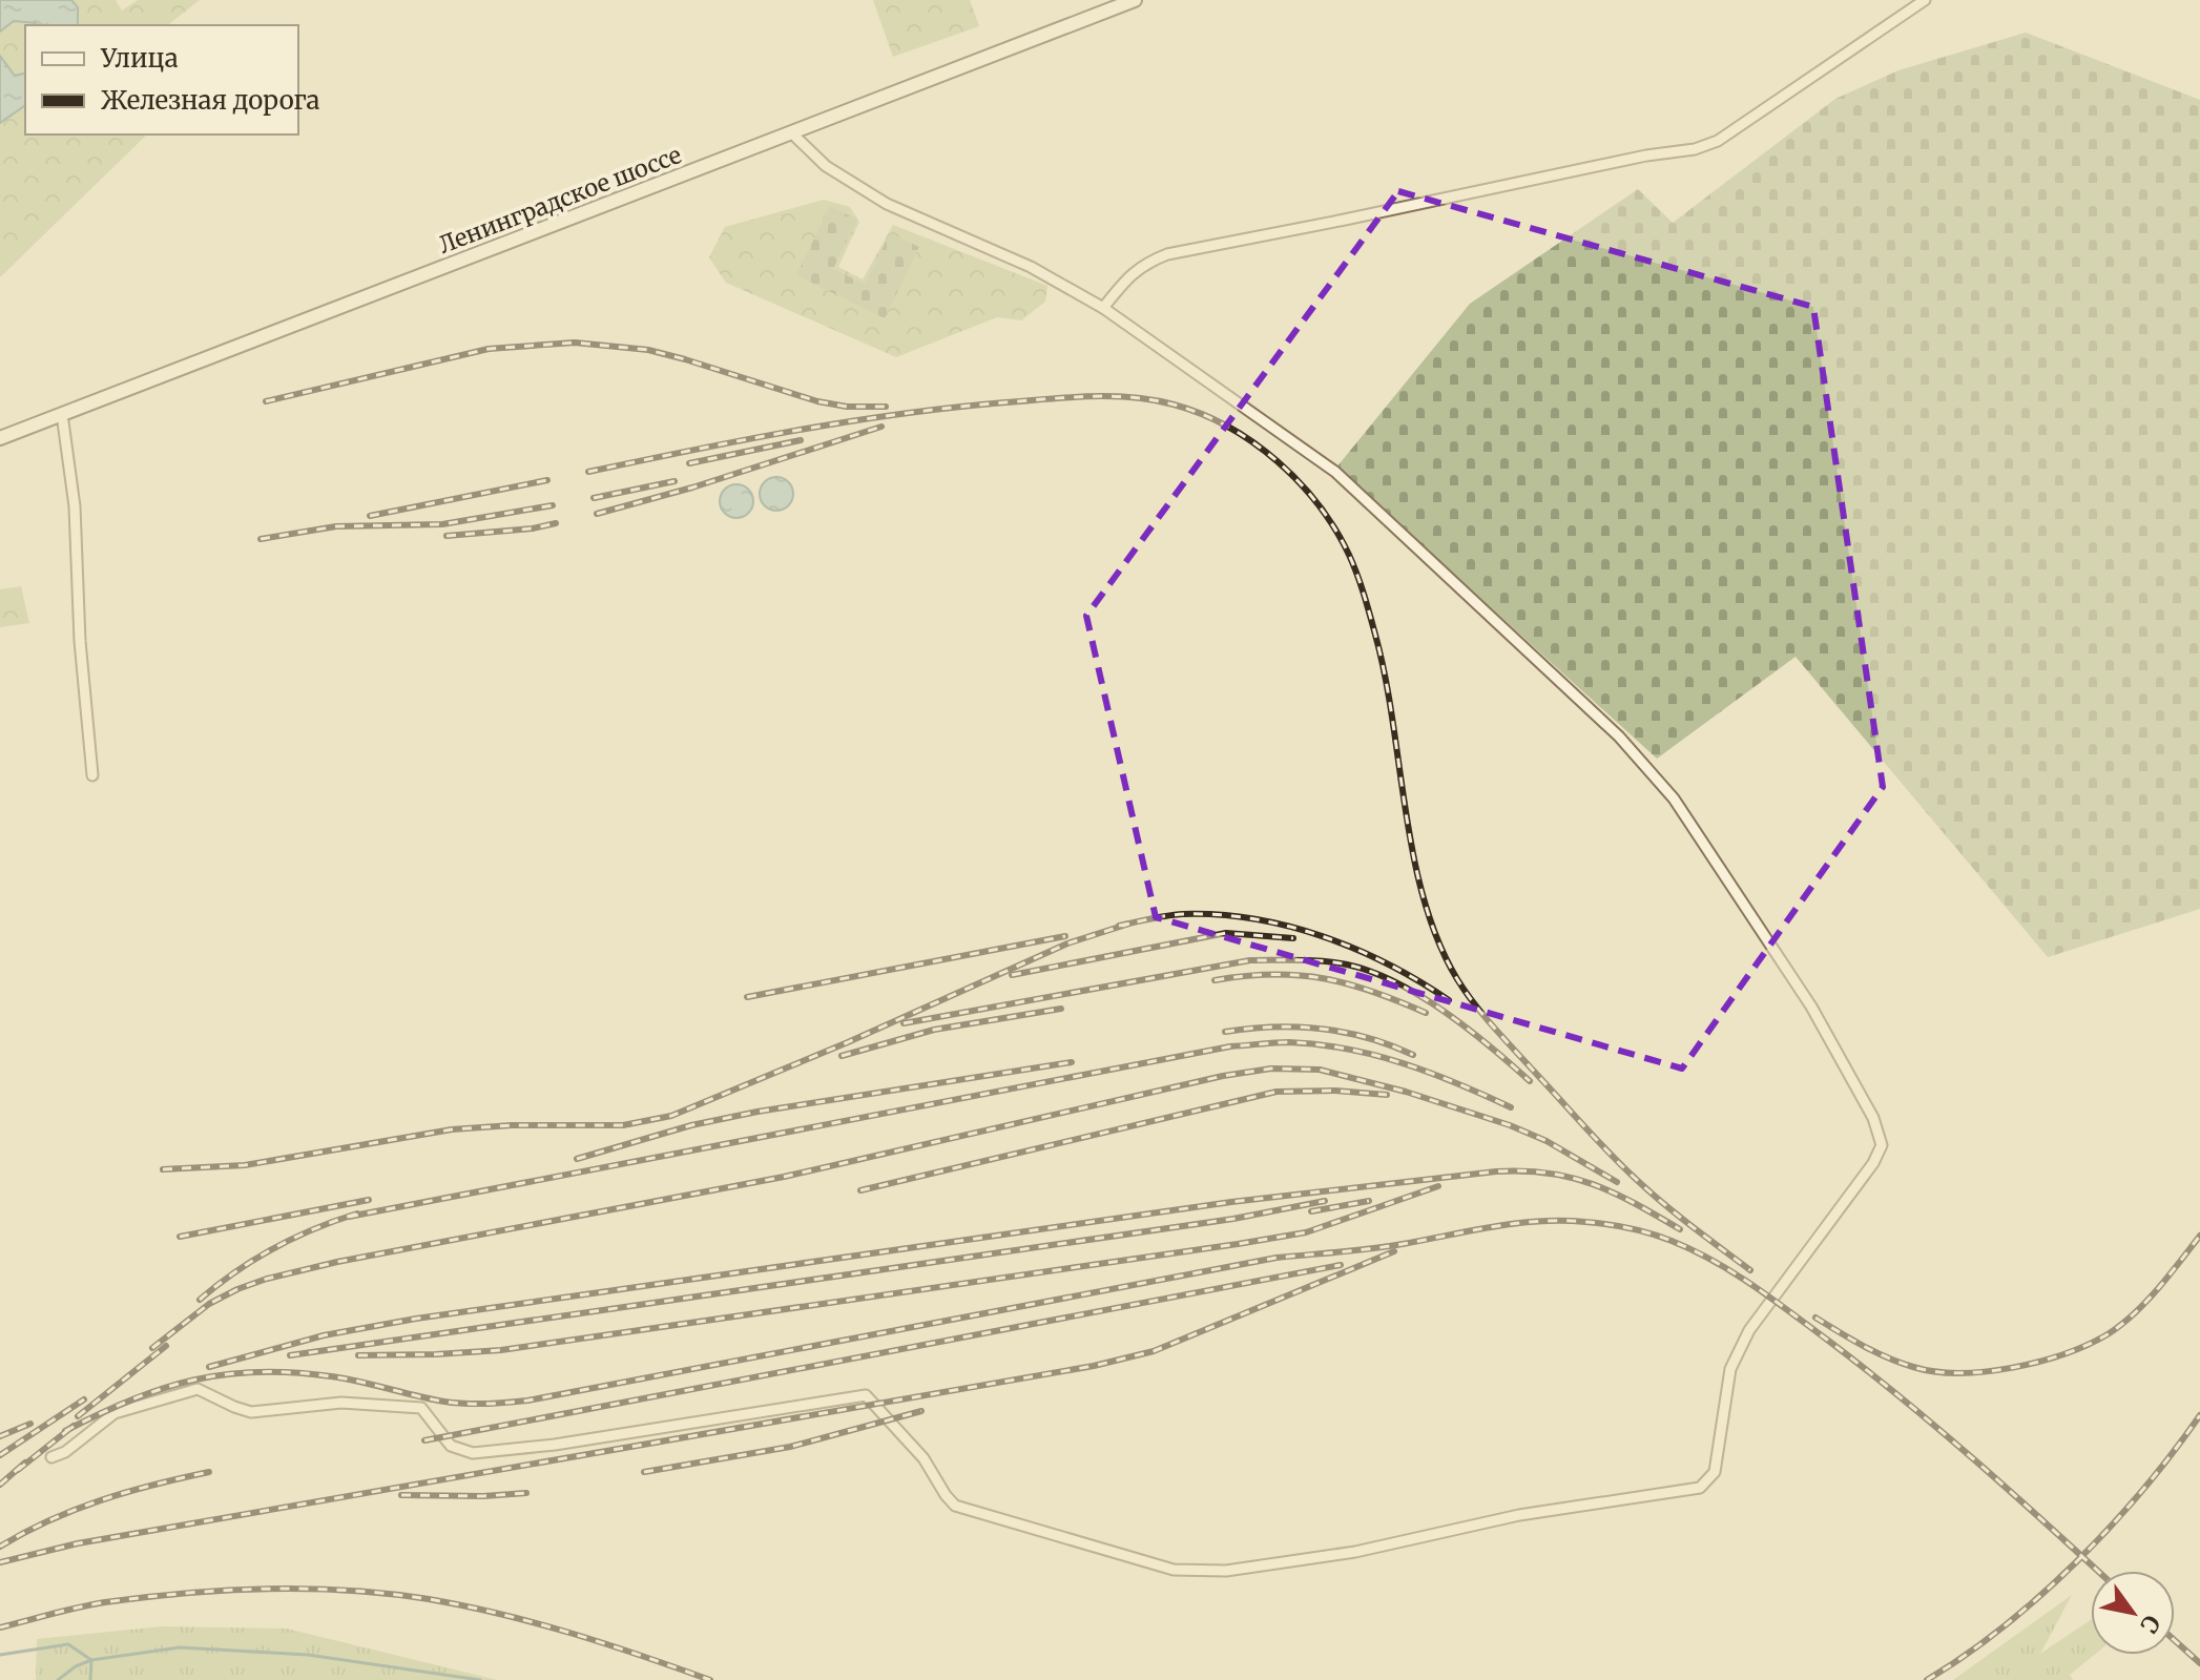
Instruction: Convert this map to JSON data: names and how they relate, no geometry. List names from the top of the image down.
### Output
{
  "streets": {
    "main road": ["Ленинградское шоссе"]
  },
  "legend": ["Улица", "Железная дорога"],
  "north": "bottom right"
}
